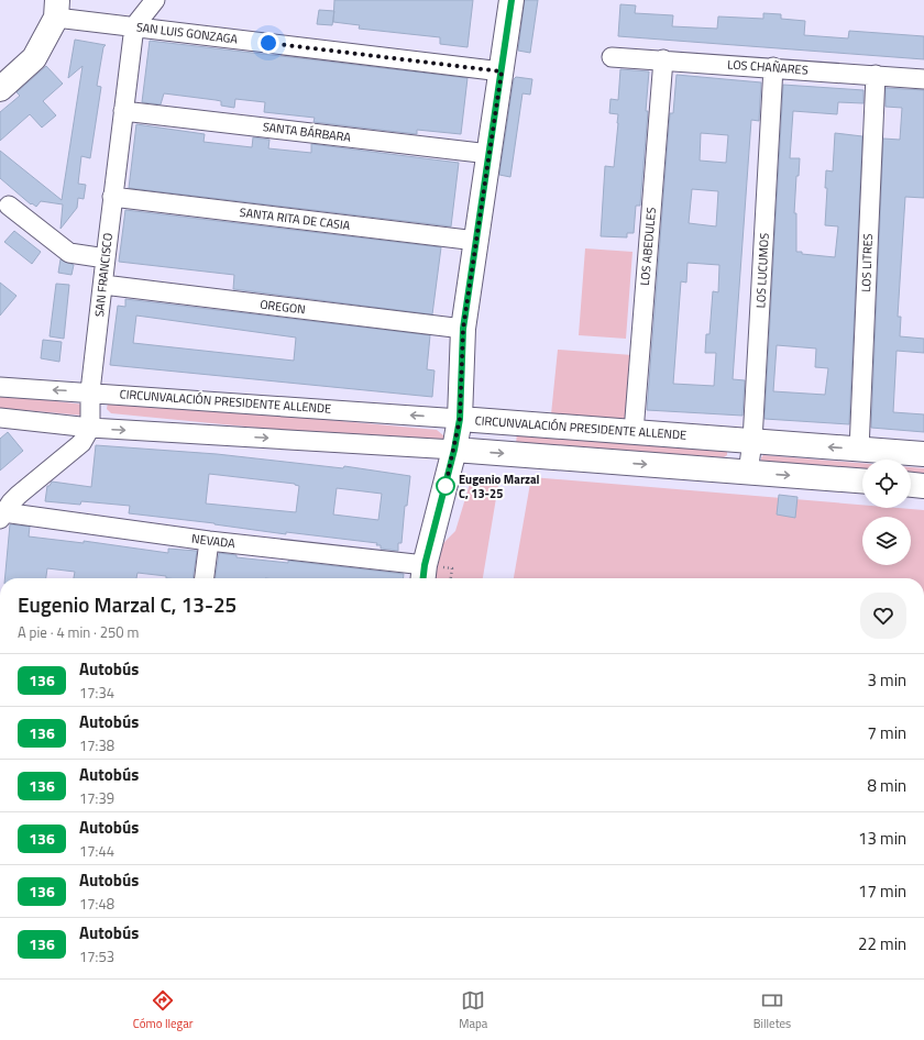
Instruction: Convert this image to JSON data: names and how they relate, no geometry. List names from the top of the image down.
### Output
{
  "streets": {
    "main road": ["CIRCUNVALACIÓN PRESIDENTE ALLENDE"],
    "street": [
      "SAN LUIS GONZAGA",
      "LOS CHAÑARES",
      "SANTA BÁRBARA",
      "SANTA RITA DE CASIA",
      "LOS ABEDULES",
      "LOS LITRES",
      "LOS LUCUMOS",
      "SAN FRANCISCO",
      "OREGON",
      "NEVADA"
    ]
  },
  "crossings": [
    ["SAN LUIS GONZAGA", "SAN FRANCISCO"],
    ["LOS CHAÑARES", "LOS ABEDULES"],
    ["LOS CHAÑARES", "LOS LITRES"],
    ["LOS CHAÑARES", "LOS LUCUMOS"],
    ["SANTA BÁRBARA", "SAN FRANCISCO"],
    ["SANTA RITA DE CASIA", "SAN FRANCISCO"],
    ["LOS ABEDULES", "CIRCUNVALACIÓN PRESIDENTE ALLENDE"],
    ["LOS LITRES", "CIRCUNVALACIÓN PRESIDENTE ALLENDE"],
    ["LOS LUCUMOS", "CIRCUNVALACIÓN PRESIDENTE ALLENDE"],
    ["SAN FRANCISCO", "OREGON"],
    ["SAN FRANCISCO", "CIRCUNVALACIÓN PRESIDENTE ALLENDE"]
  ],
  "one_way": ["CIRCUNVALACIÓN PRESIDENTE ALLENDE"],
  "places": ["Eugenio Marzal C, 13-25"],
  "lines": ["bus line 136"],
  "page": {
    "heading": ["Eugenio Marzal C, 13-25", "A pie · 4 min · 250 m"],
    "list": [
      {
        "mark": "136",
        "name": "Autobús",
        "note": "17:34",
        "value": "3 min"
      },
      {
        "mark": "136",
        "name": "Autobús",
        "note": "17:38",
        "value": "7 min"
      },
      {
        "mark": "136",
        "name": "Autobús",
        "note": "17:39",
        "value": "8 min"
      },
      {
        "mark": "136",
        "name": "Autobús",
        "note": "17:44",
        "value": "13 min"
      },
      {
        "mark": "136",
        "name": "Autobús",
        "note": "17:48",
        "value": "17 min"
      },
      {
        "mark": "136",
        "name": "Autobús",
        "note": "17:53",
        "value": "22 min"
      }
    ],
    "tabs": ["Cómo llegar", "Mapa", "Billetes"]
  }
}
